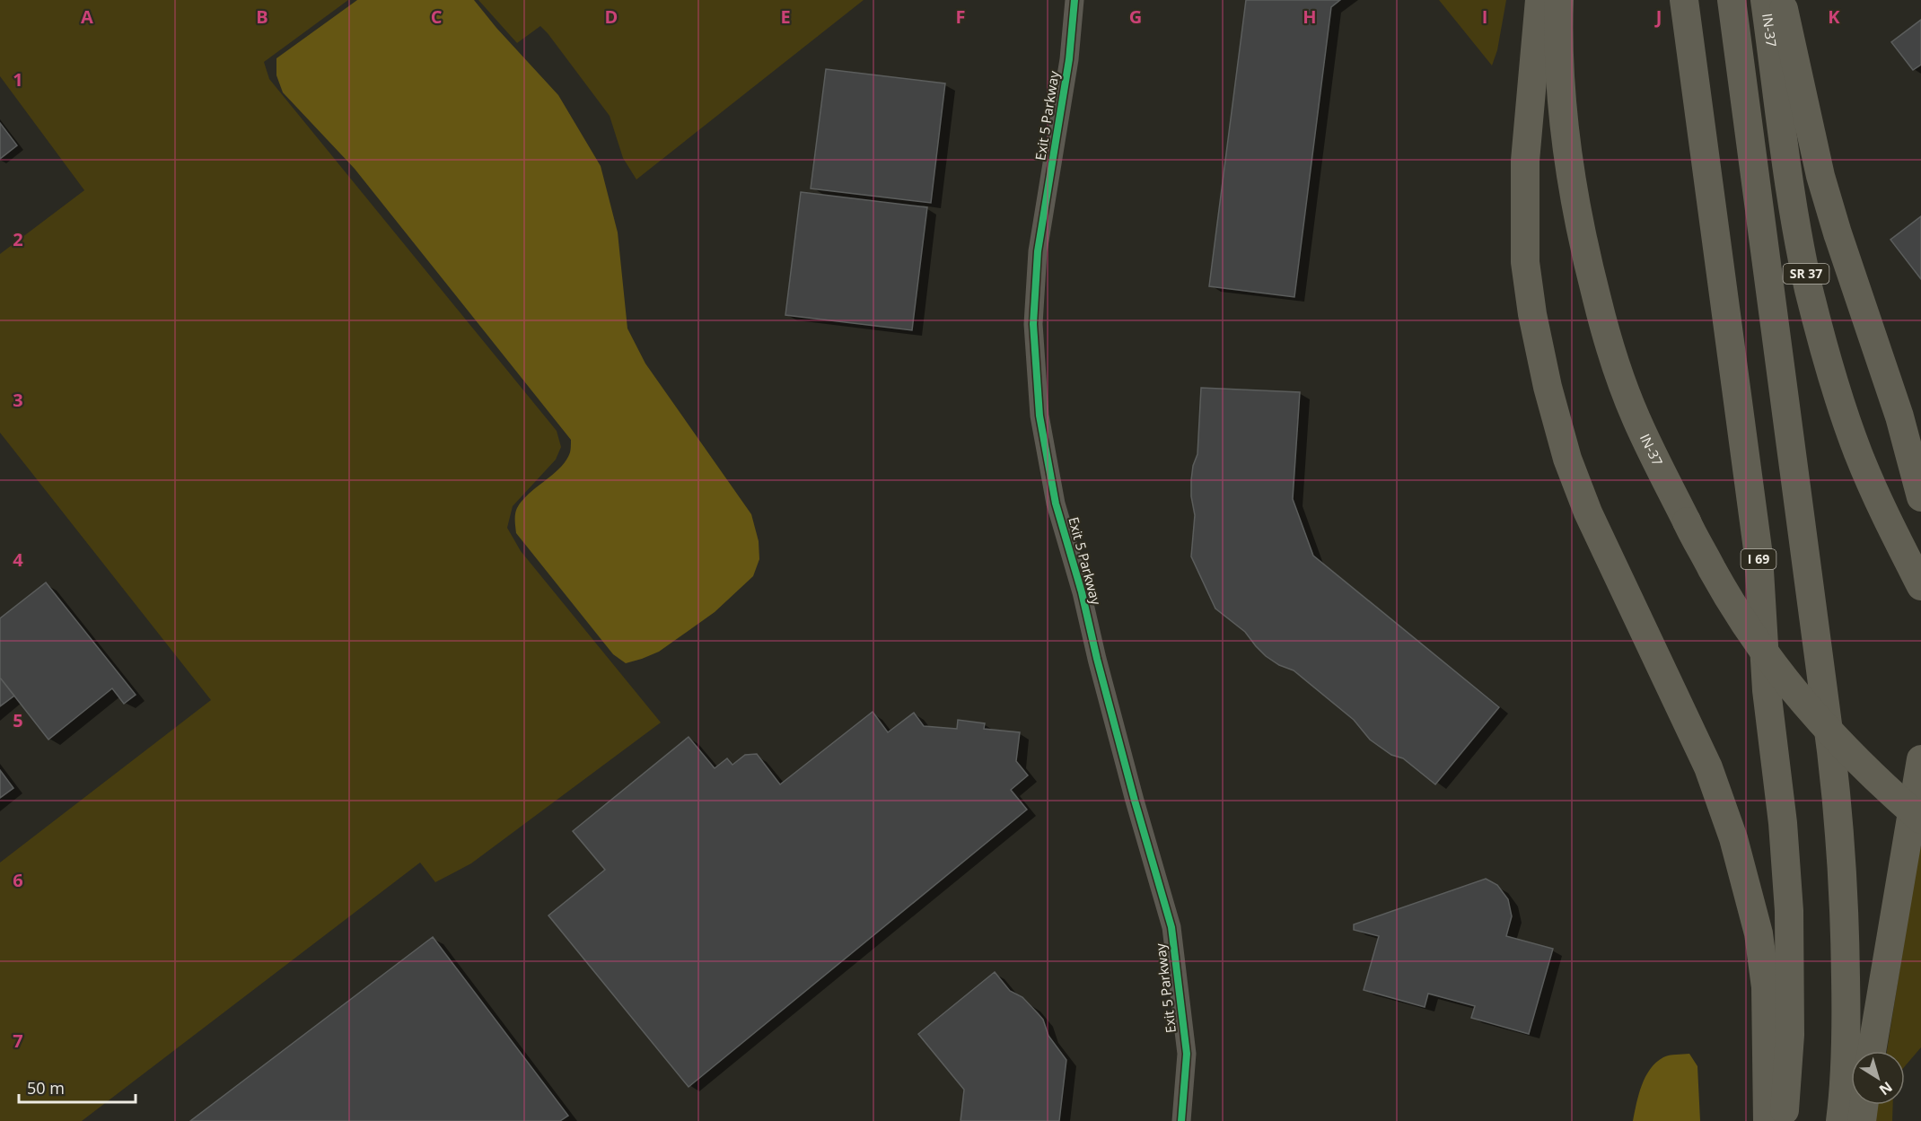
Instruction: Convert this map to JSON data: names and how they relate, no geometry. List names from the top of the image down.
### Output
{
  "streets": {
    "highway": ["IN-37", "SR 37", "I 69"],
    "street": ["Exit 5 Parkway"]
  },
  "scale_bar": "50 m",
  "north": "bottom right",
  "grid": {
    "columns": [
      "A",
      "B",
      "C",
      "D",
      "E",
      "F",
      "G",
      "H",
      "I",
      "J",
      "K"
    ],
    "rows": [
      "1",
      "2",
      "3",
      "4",
      "5",
      "6",
      "7"
    ]
  }
}
